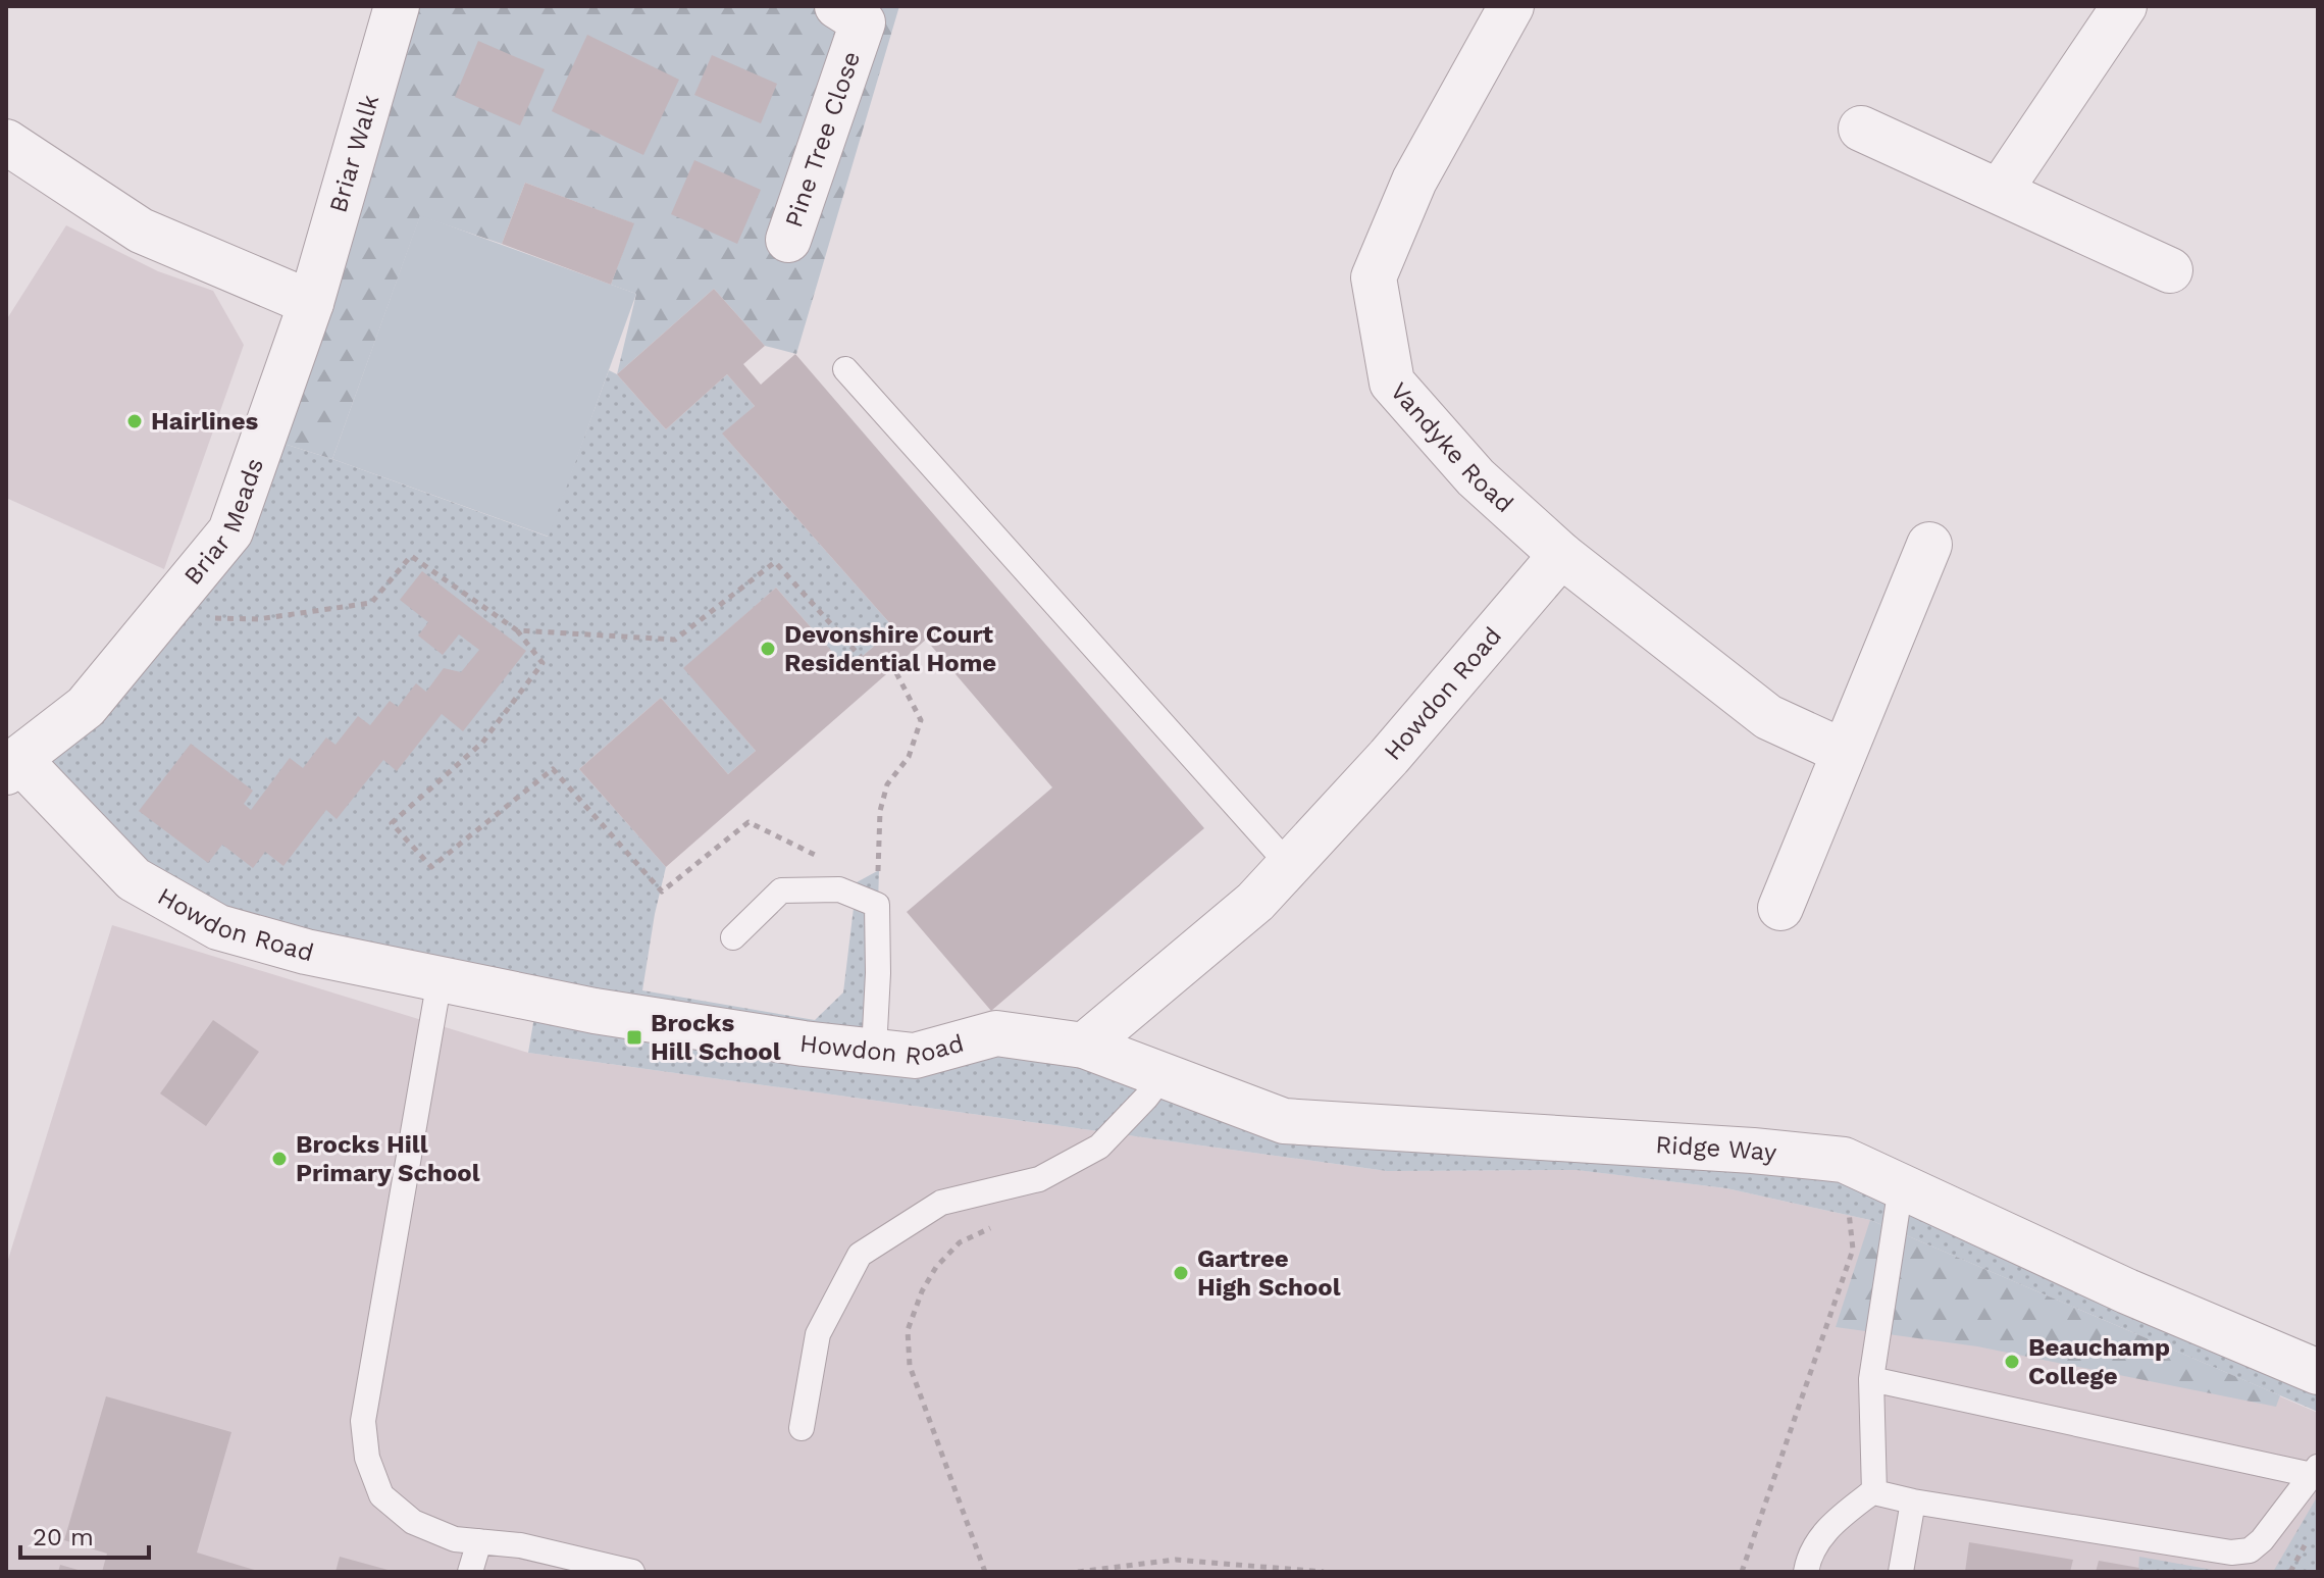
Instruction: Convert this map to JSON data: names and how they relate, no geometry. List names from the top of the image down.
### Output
{
  "streets": {
    "street": [
      "Pine Tree Close",
      "Briar Walk",
      "Vandyke Road",
      "Briar Meads",
      "Howdon Road",
      "Ridge Way"
    ]
  },
  "crossings": [
    ["Briar Walk", "Briar Meads"],
    ["Vandyke Road", "Howdon Road"],
    ["Briar Meads", "Howdon Road"],
    ["Howdon Road", "Ridge Way"]
  ],
  "places": {
    "other": [
      "Hairlines",
      "Devonshire Court Residential Home",
      "Brocks Hill Primary School",
      "Gartree High School",
      "Beauchamp College"
    ],
    "transit": ["Brocks Hill School"]
  },
  "scale_bar": "20 m"
}
